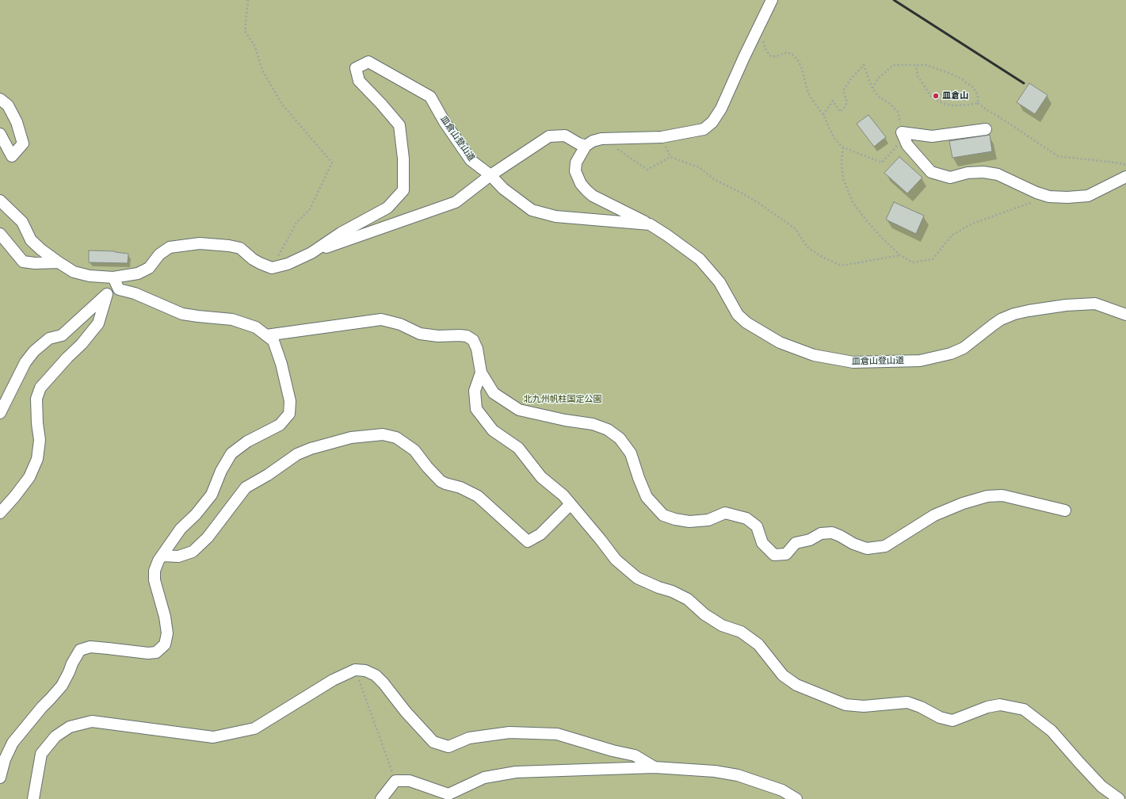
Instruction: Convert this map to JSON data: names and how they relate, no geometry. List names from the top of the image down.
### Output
{
  "streets": {
    "street": ["皿倉山登山道"]
  },
  "parks": ["北九州帆柱国定公園"],
  "places": ["皿倉山"]
}
